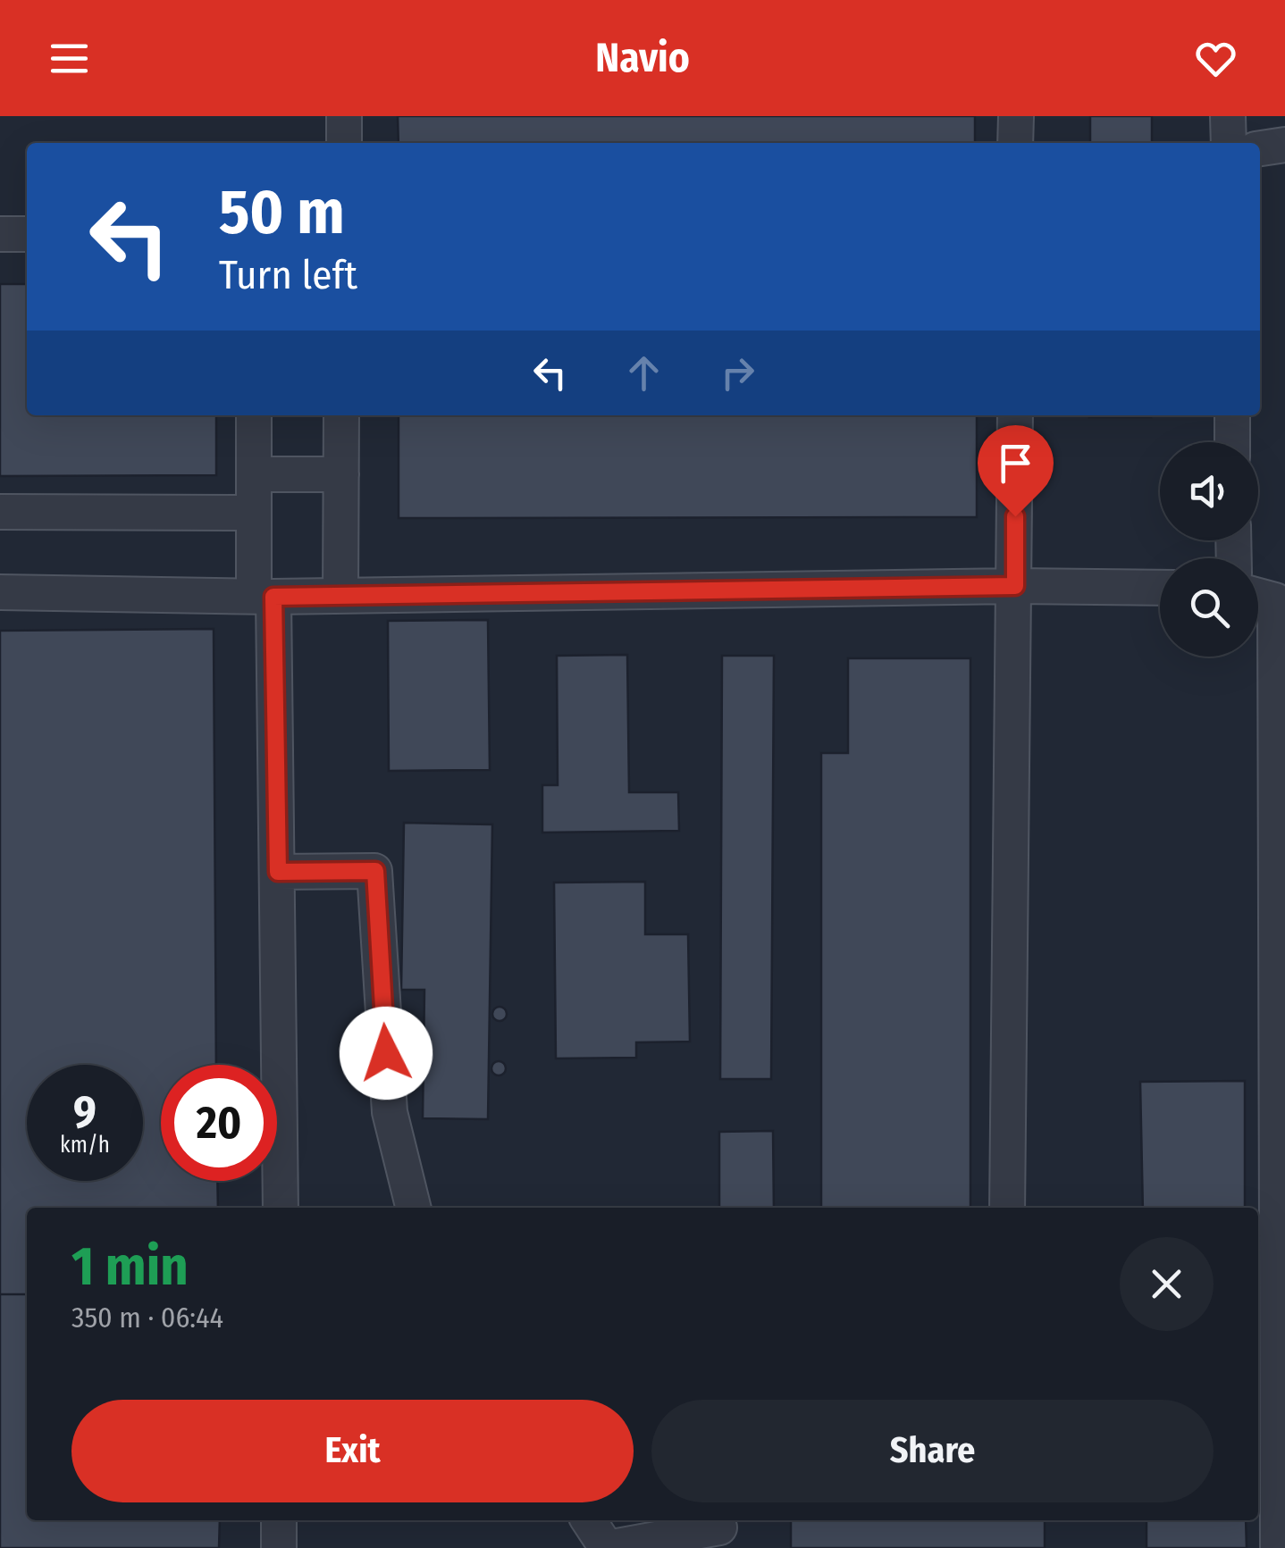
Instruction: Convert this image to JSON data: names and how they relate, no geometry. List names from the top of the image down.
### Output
{
  "page": {
    "header": "Navio",
    "turn": ["50 m", "Turn left"],
    "speed": "9 km/h",
    "limit": "20",
    "heading": ["1 min", "350 m · 06:44"],
    "buttons": ["Exit", "Share"]
  }
}
